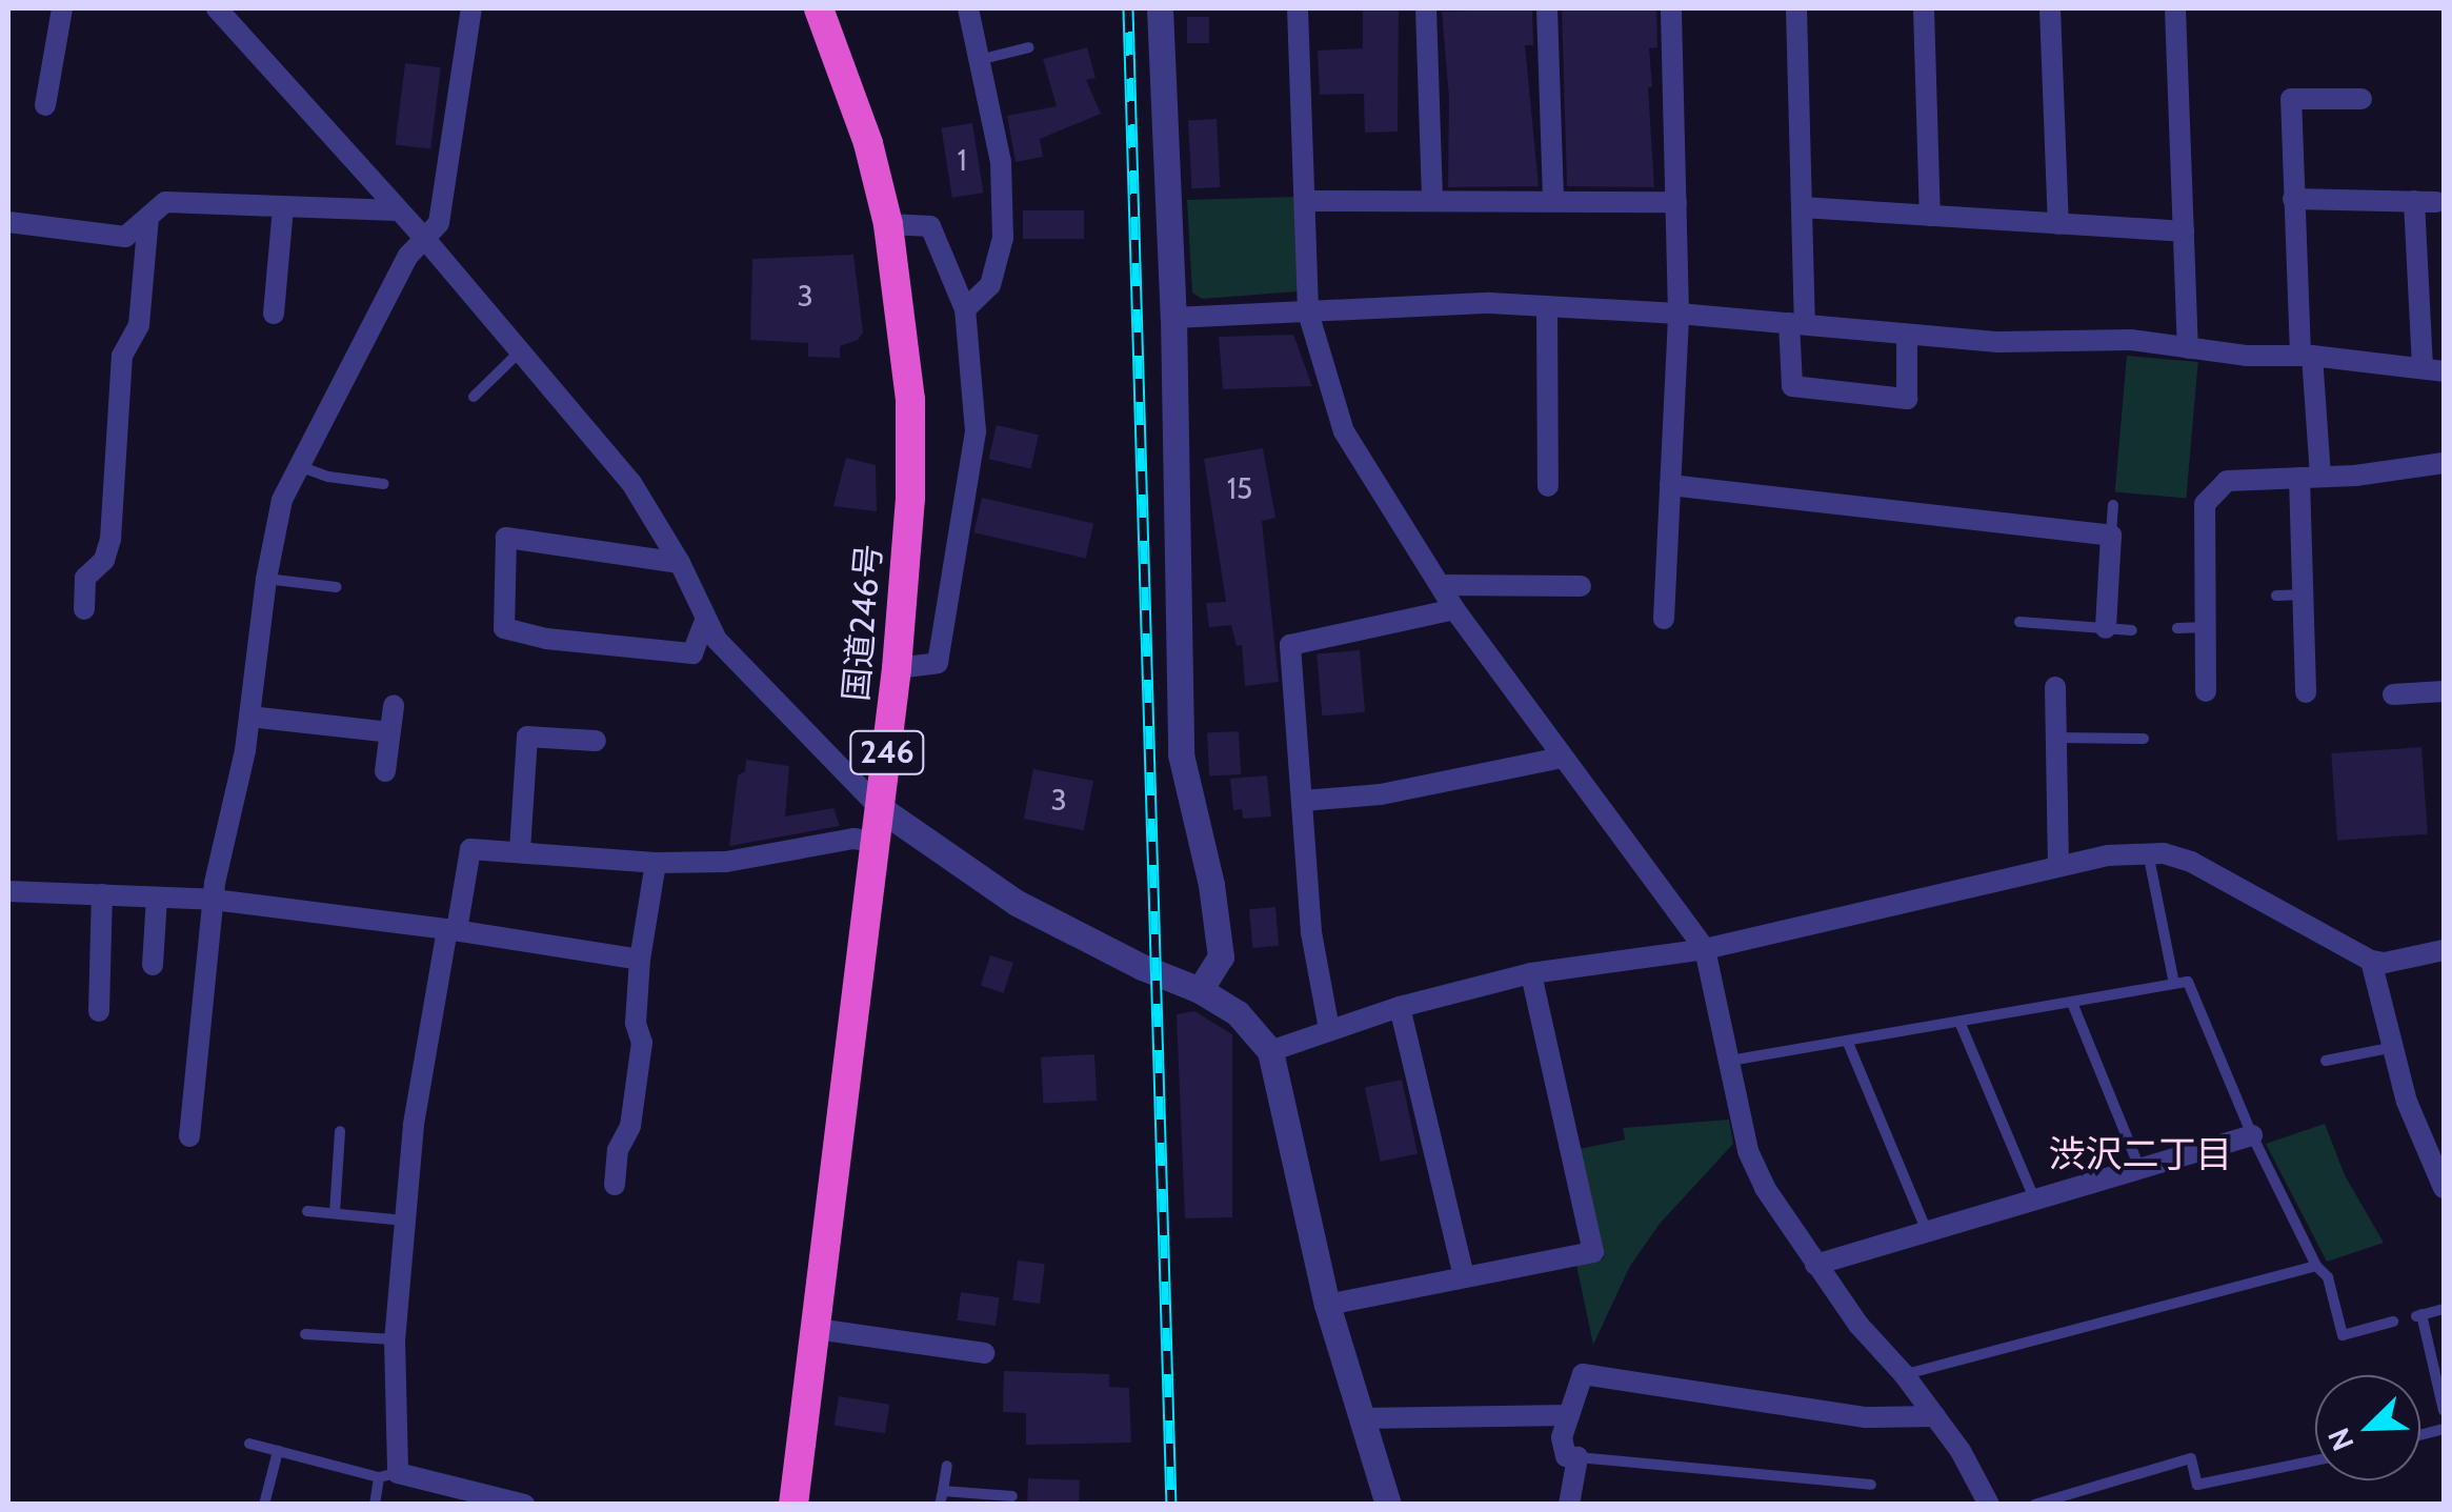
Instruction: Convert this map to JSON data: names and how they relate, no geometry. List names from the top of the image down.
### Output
{
  "streets": {
    "highway": ["国道246号", "246"]
  },
  "districts": ["渋沢二丁目"],
  "house_numbers": [
    "1",
    "3",
    "15",
    "3"
  ],
  "north": "bottom left"
}
